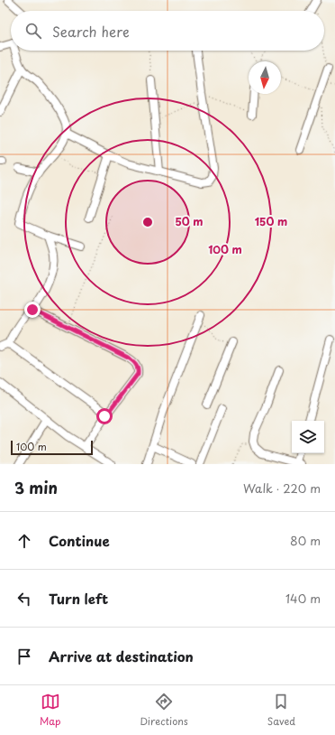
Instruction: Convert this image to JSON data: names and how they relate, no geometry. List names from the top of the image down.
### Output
{
  "scale_bar": "100 m",
  "north": "bottom",
  "page": {
    "search": "Search here",
    "scale": "100 m",
    "heading": ["3 min", "Walk · 220 m"],
    "list": [
      ["Continue", "80 m"],
      ["Turn left", "140 m"],
      "Arrive at destination"
    ],
    "nav": ["Map", "Directions", "Saved"]
  },
  "rings": ["50 m", "150 m", "100 m"]
}
